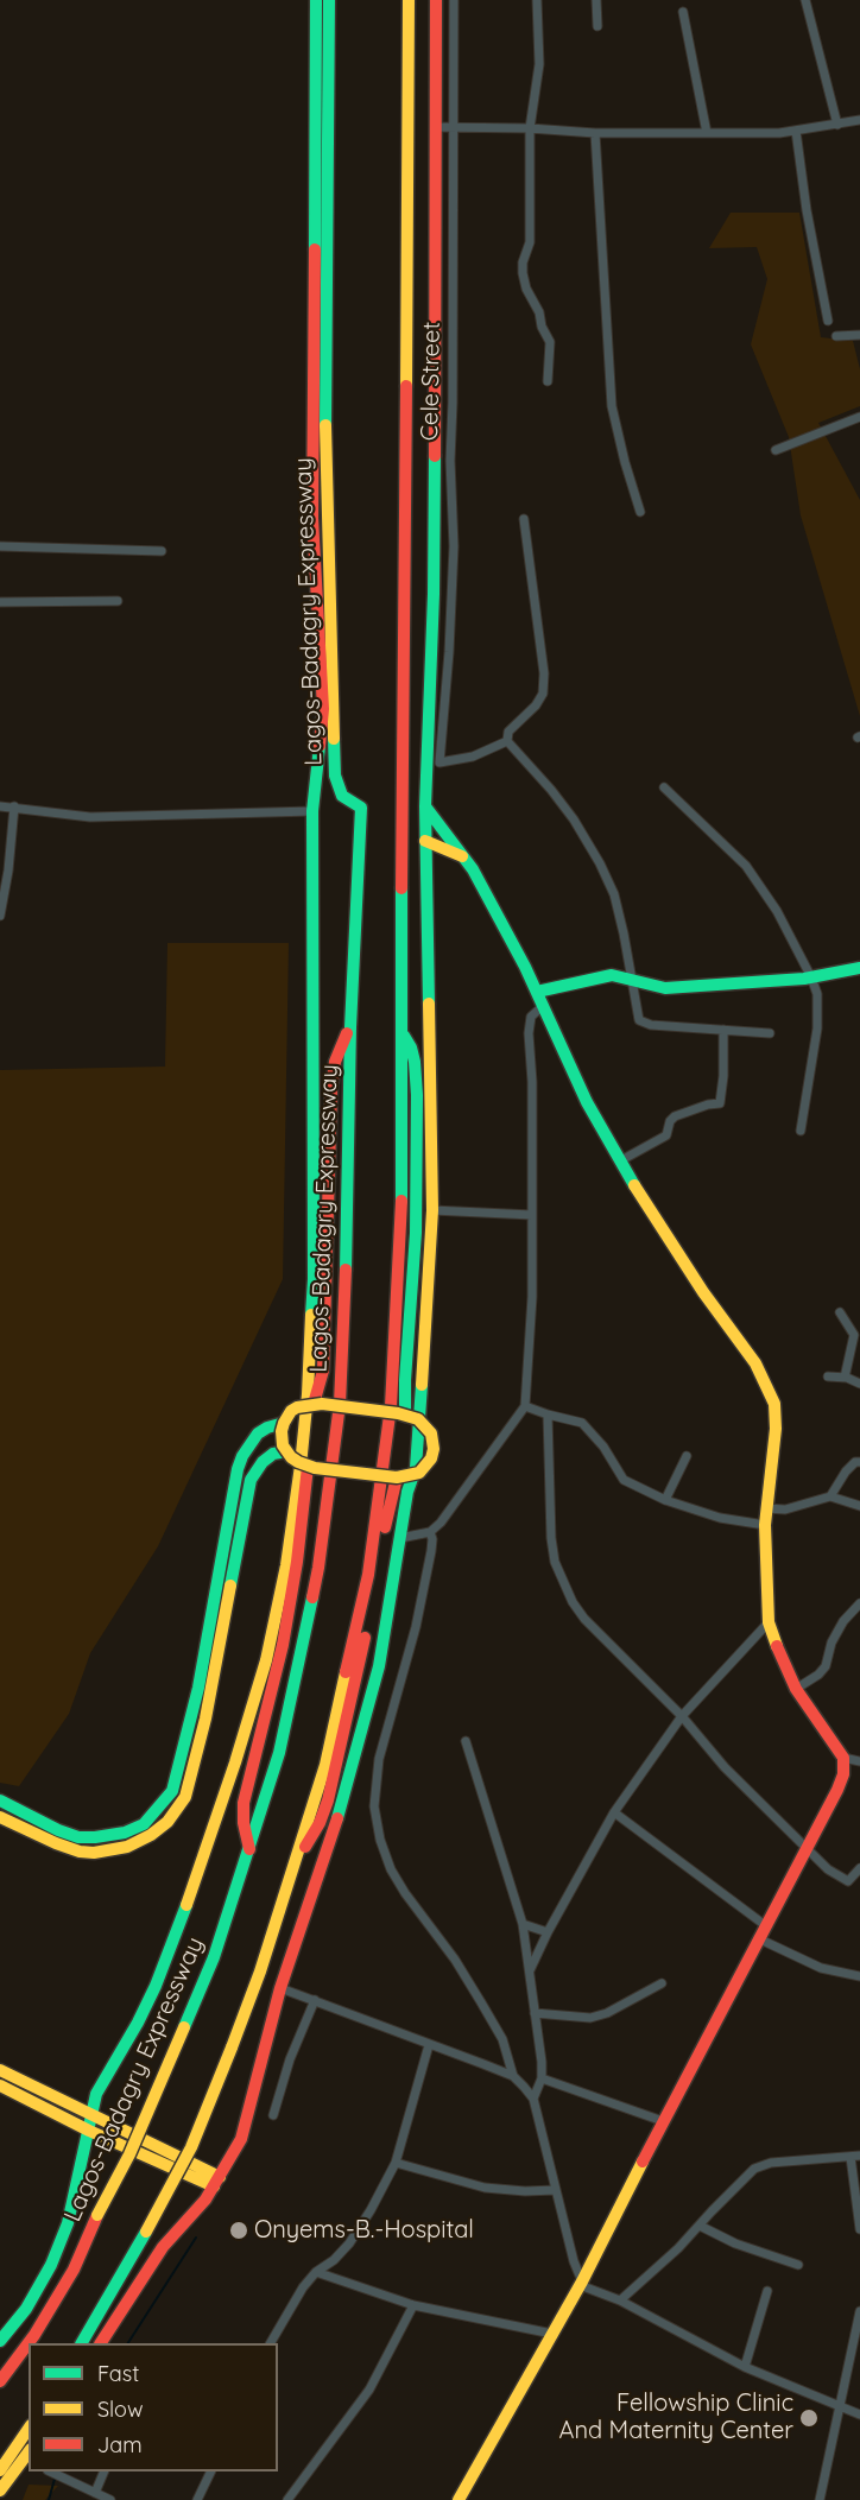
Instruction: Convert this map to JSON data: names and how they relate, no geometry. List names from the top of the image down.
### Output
{
  "streets": {
    "main road": ["Lagos-Badagry Expressway"],
    "street": ["Cele Street"]
  },
  "places": ["Onyems-B.-Hospital", "Fellowship Clinic And Maternity Center"],
  "legend": ["Fast", "Slow", "Jam"]
}
